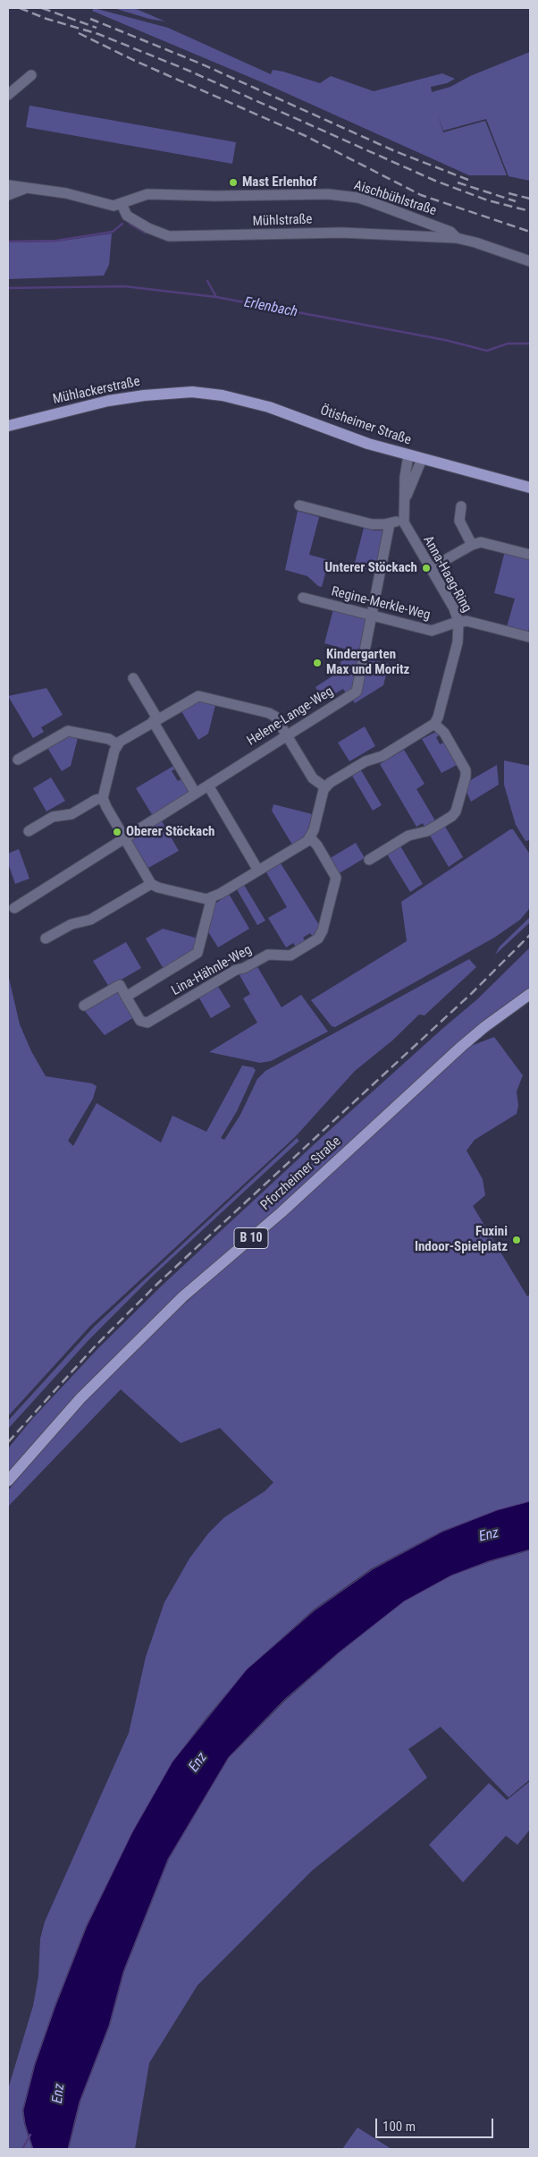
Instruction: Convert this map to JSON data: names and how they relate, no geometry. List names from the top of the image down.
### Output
{
  "streets": {
    "main road": [
      "Mühlackerstraße",
      "Ötisheimer Straße",
      "Pforzheimer Straße",
      "B 10"
    ],
    "street": [
      "Aischbühlstraße",
      "Mühlstraße",
      "Anna-Haag-Ring",
      "Regine-Merkle-Weg",
      "Helene-Lange-Weg",
      "Lina-Hähnle-Weg"
    ]
  },
  "crossings": [
    ["Aischbühlstraße", "Mühlstraße"],
    ["Mühlackerstraße", "Ötisheimer Straße"],
    ["Anna-Haag-Ring", "Regine-Merkle-Weg"],
    ["Regine-Merkle-Weg", "Helene-Lange-Weg"]
  ],
  "water": ["Erlenbach", "Enz"],
  "places": [
    "Mast Erlenhof",
    "Unterer Stöckach",
    "Kindergarten Max und Moritz",
    "Oberer Stöckach",
    "Fuxini Indoor-Spielplatz"
  ],
  "scale_bar": "100 m"
}
